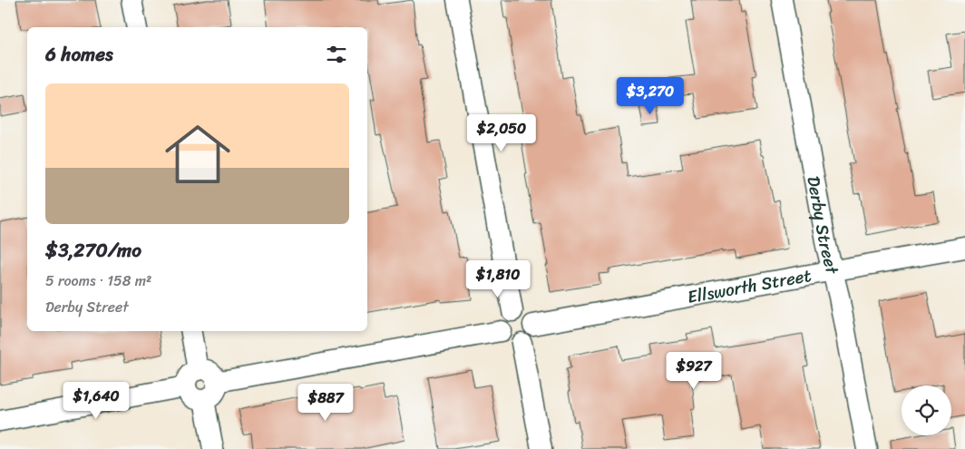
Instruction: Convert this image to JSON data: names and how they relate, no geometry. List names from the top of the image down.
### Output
{
  "streets": {
    "street": ["Derby Street", "Ellsworth Street"]
  },
  "crossings": [
    ["Derby Street", "Ellsworth Street"]
  ],
  "page": {
    "heading": "6 homes",
    "price": [
      "$3,270",
      "$2,050",
      "$1,810",
      "$927",
      "$1,640",
      "$887"
    ],
    "list": [
      {
        "name": "$3,270/mo",
        "note": "5 rooms · 158 m² · Derby Street"
      }
    ]
  }
}
